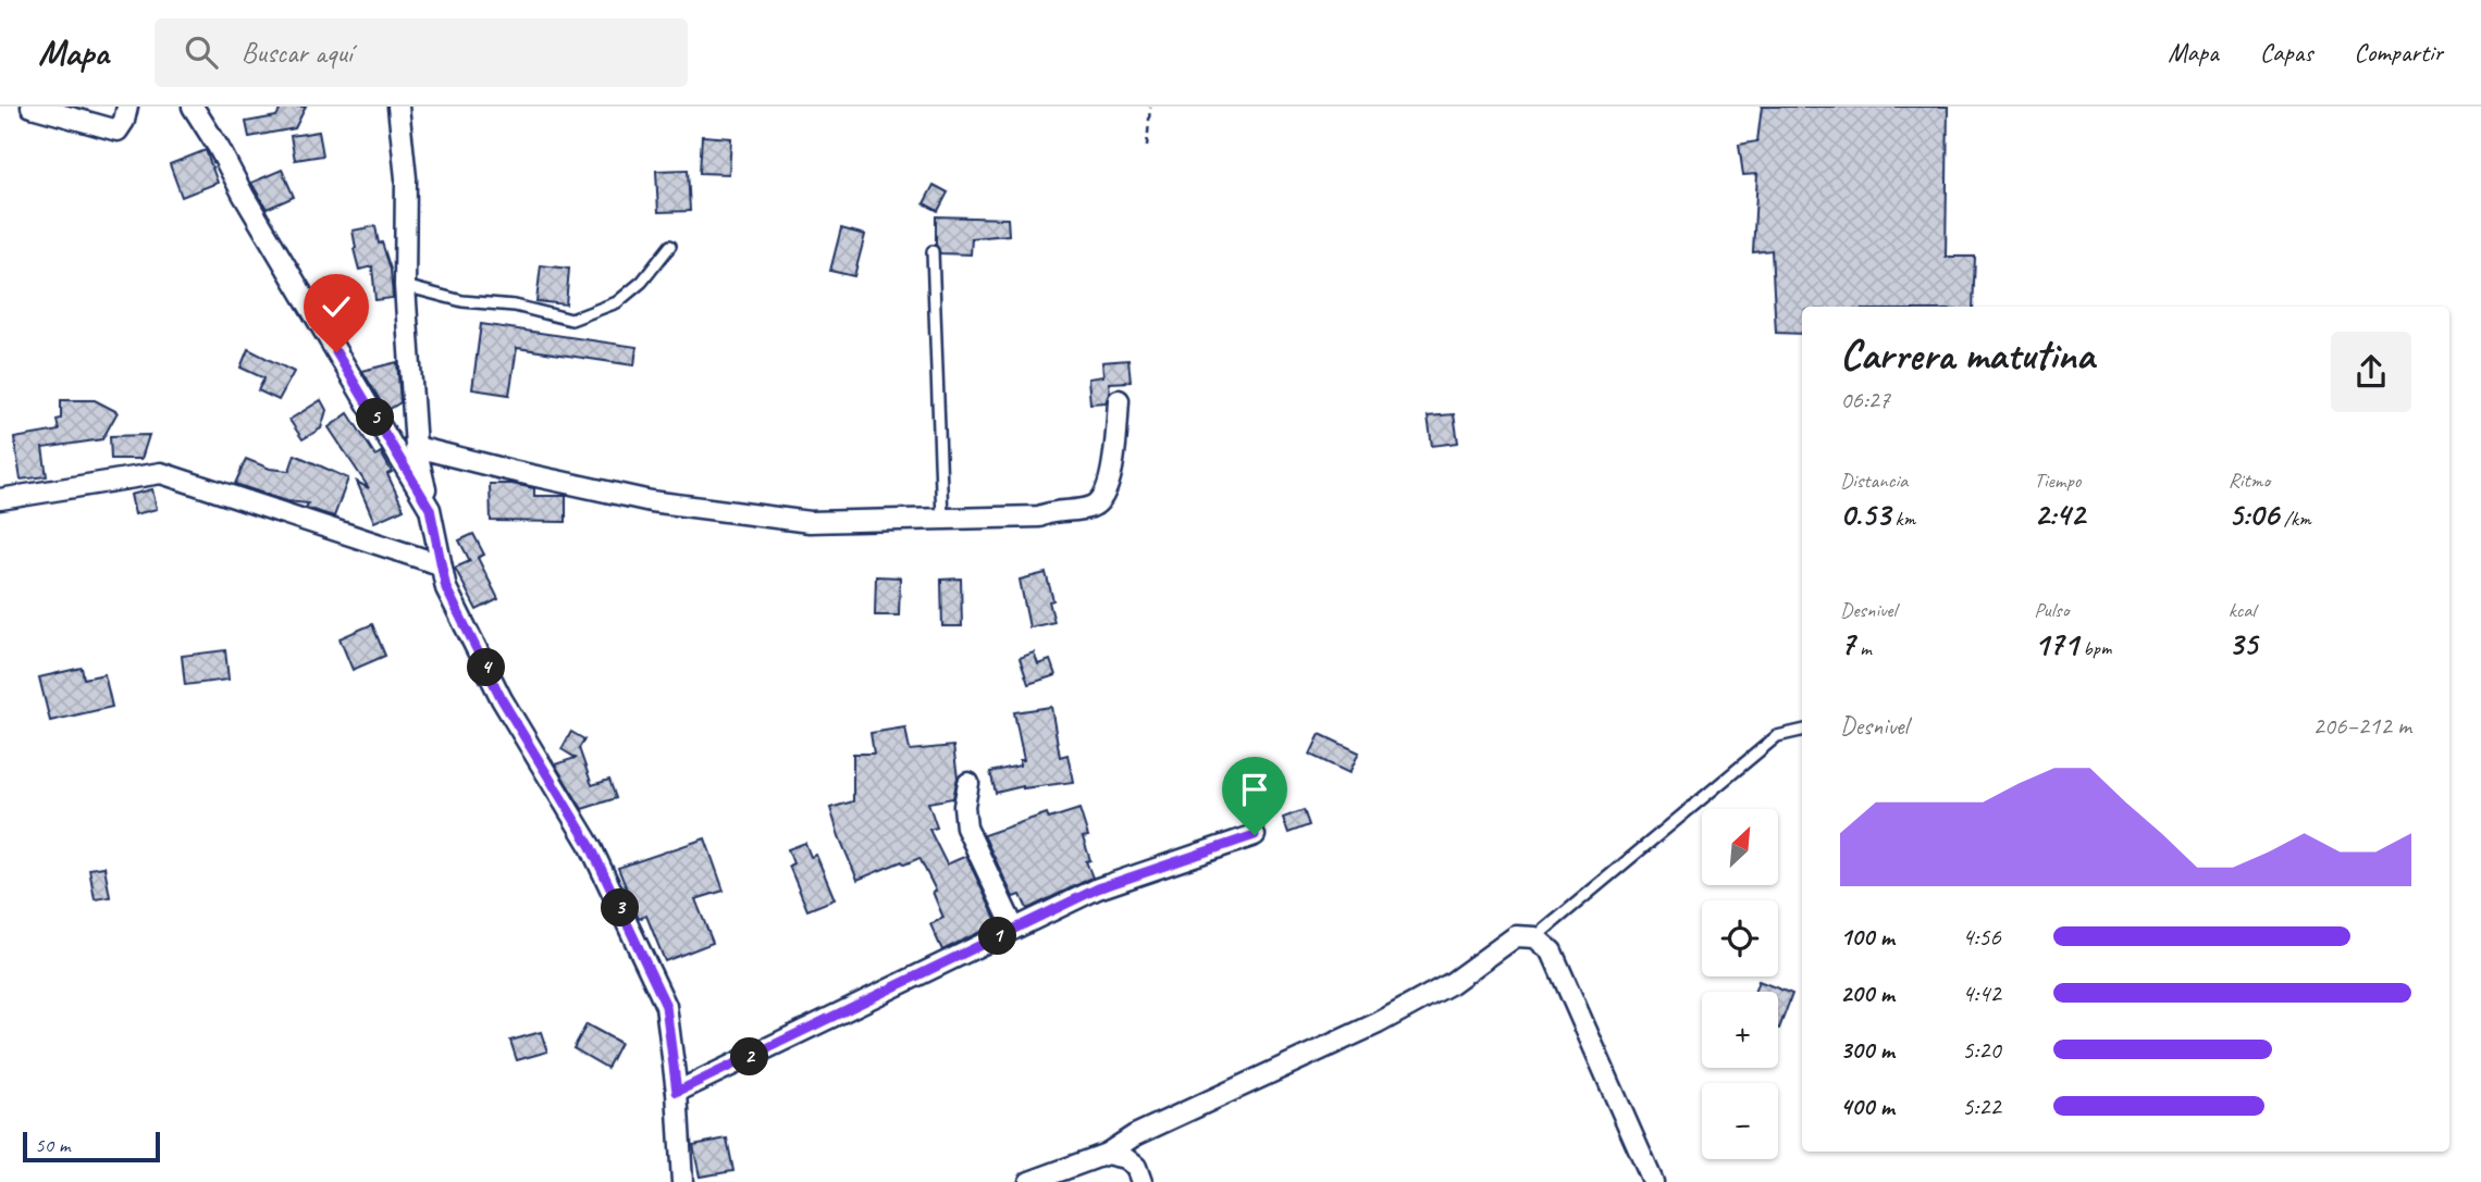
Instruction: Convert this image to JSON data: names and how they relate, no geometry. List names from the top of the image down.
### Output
{
  "scale_bar": "50 m",
  "north": "top right",
  "page": {
    "header": "Mapa",
    "search": "Buscar aquí",
    "nav": ["Mapa", "Capas", "Compartir"],
    "heading": ["Carrera matutina", "06:27"],
    "pins": [
      "5",
      "4",
      "3",
      "1",
      "2"
    ],
    "stats": [
      ["Distancia", "0.53 km"],
      ["Tiempo", "2:42"],
      ["Ritmo", "5:06 /km"],
      ["Desnivel", "7 m"],
      ["Pulso", "171 bpm"],
      ["kcal", "35"]
    ],
    "chart": ["Desnivel", "206–212 m"],
    "map_buttons": ["+", "−"],
    "list": [
      {
        "name": "100 m",
        "note": "4:56"
      },
      {
        "name": "200 m",
        "note": "4:42"
      },
      {
        "name": "300 m",
        "note": "5:20"
      },
      {
        "name": "400 m",
        "note": "5:22"
      }
    ],
    "scale": "50 m"
  }
}
